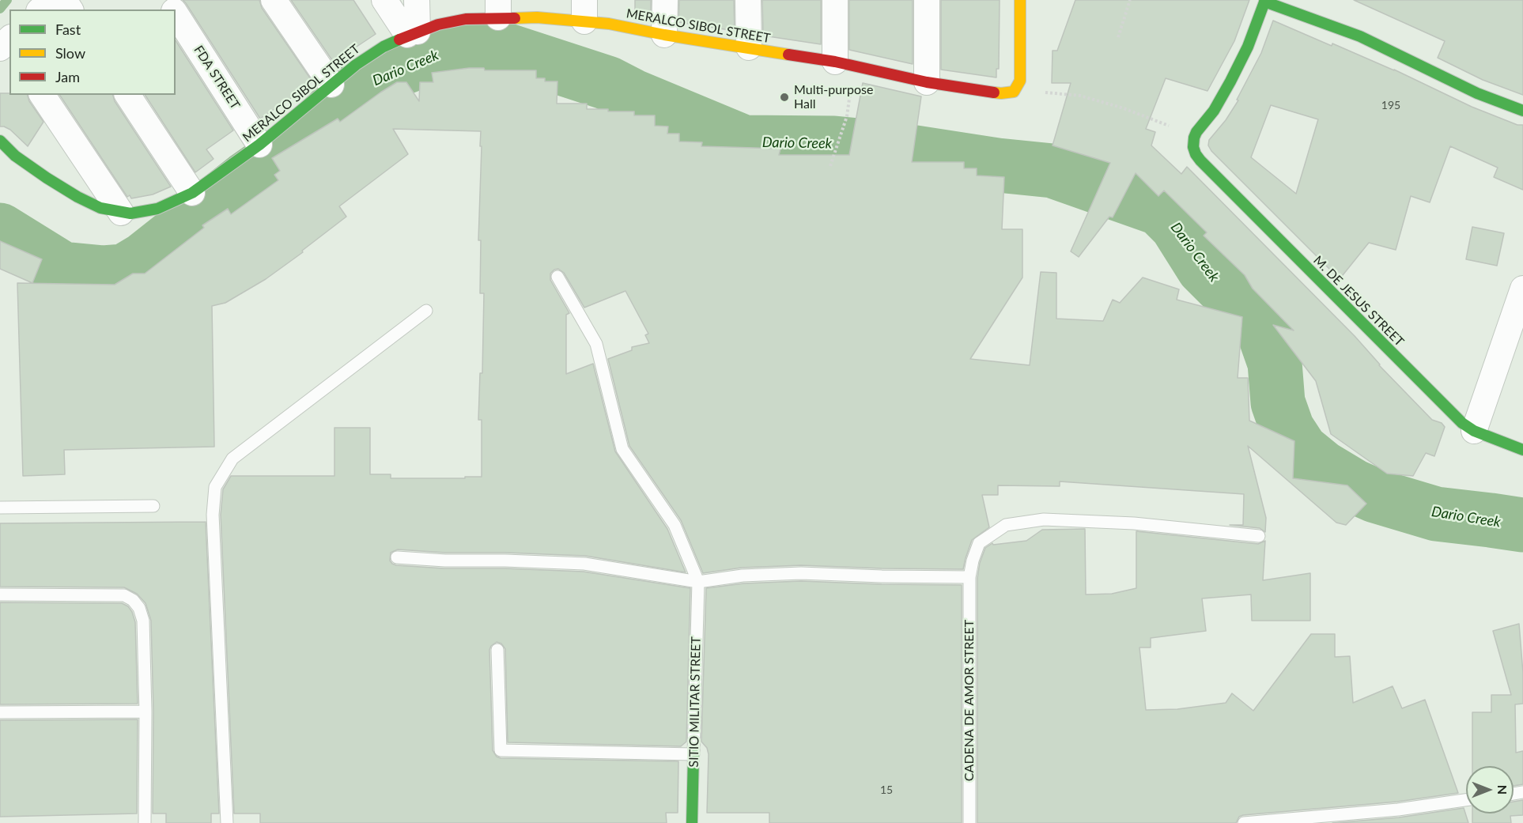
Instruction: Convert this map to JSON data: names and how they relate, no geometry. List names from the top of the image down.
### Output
{
  "streets": {
    "street": [
      "MERALCO SIBOL STREET",
      "FDA STREET",
      "M. DE JESUS STREET",
      "SITIO MILITAR STREET"
    ],
    "lane": ["CADENA DE AMOR STREET"]
  },
  "crossings": [
    ["MERALCO SIBOL STREET", "FDA STREET"]
  ],
  "water": ["Dario Creek"],
  "places": ["Multi-purpose Hall"],
  "house_numbers": ["195", "15"],
  "legend": ["Fast", "Slow", "Jam"],
  "north": "right"
}
